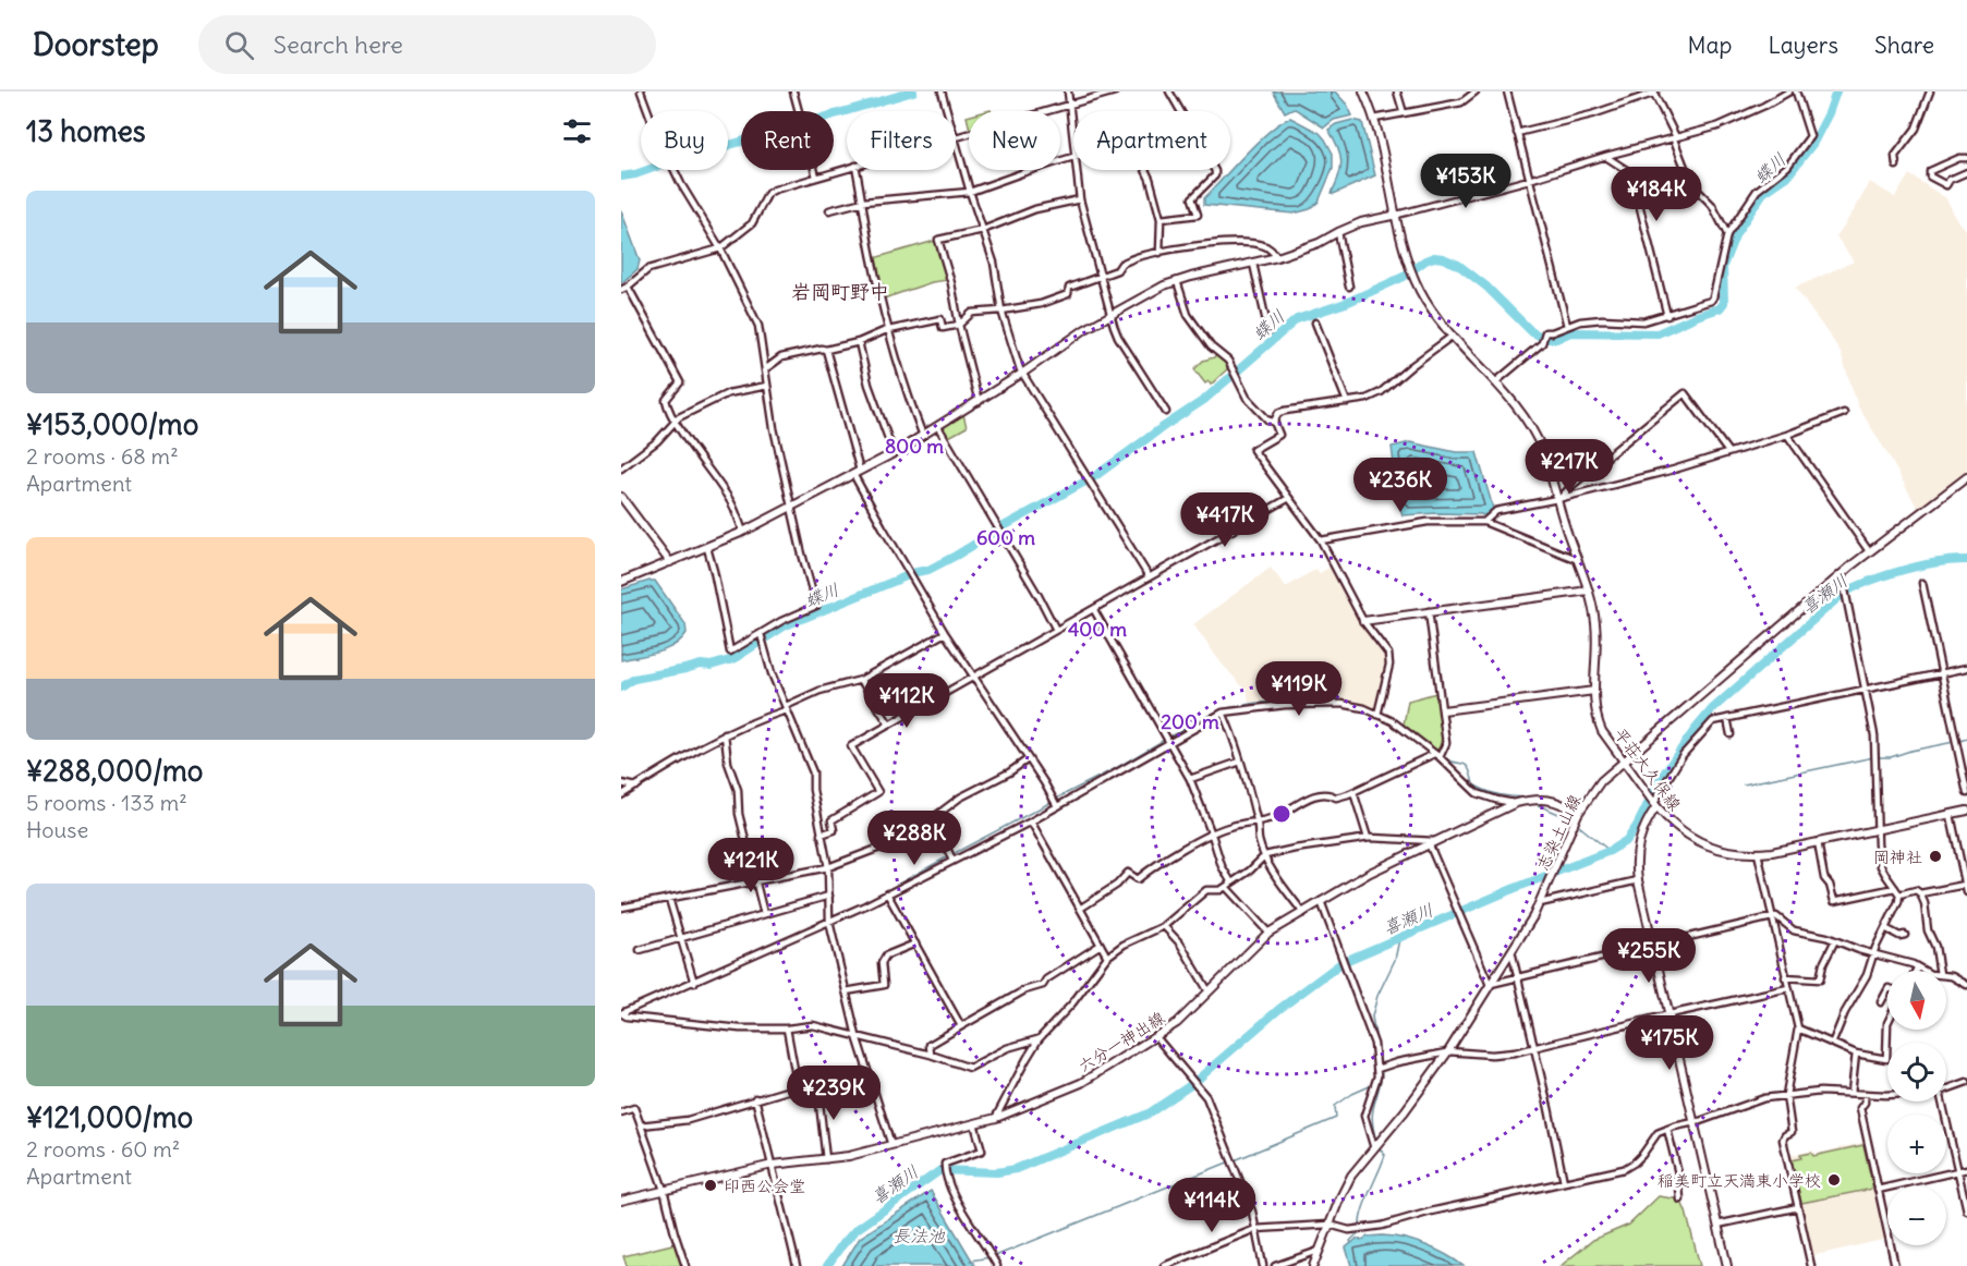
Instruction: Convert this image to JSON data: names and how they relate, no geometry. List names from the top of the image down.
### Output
{
  "streets": {
    "main road": ["平荘大久保線", "志染土山線", "六分一神出線"]
  },
  "crossings": [
    ["平荘大久保線", "志染土山線"],
    ["志染土山線", "六分一神出線"]
  ],
  "districts": ["岩岡町野中"],
  "water": ["蝶川", "喜瀬川", "長法池"],
  "places": ["岡神社", "稲美町立天満東小学校", "印西公会堂"],
  "north": "bottom",
  "page": {
    "header": "Doorstep",
    "search": "Search here",
    "nav": ["Map", "Layers", "Share"],
    "heading": "13 homes",
    "chip": [
      "Buy",
      "Rent",
      "Filters",
      "New",
      "Apartment"
    ],
    "price": [
      "¥153K",
      "¥184K",
      "¥217K",
      "¥236K",
      "¥417K",
      "¥119K",
      "¥112K",
      "¥288K",
      "¥121K",
      "¥255K",
      "¥175K",
      "¥239K",
      "¥114K"
    ],
    "list": [
      {
        "name": "¥153,000/mo",
        "note": "2 rooms · 68 m² · Apartment"
      },
      {
        "name": "¥288,000/mo",
        "note": "5 rooms · 133 m² · House"
      },
      {
        "name": "¥121,000/mo",
        "note": "2 rooms · 60 m² · Apartment"
      }
    ],
    "map_buttons": ["+", "−"]
  },
  "rings": [
    "800 m",
    "600 m",
    "400 m",
    "200 m"
  ]
}
